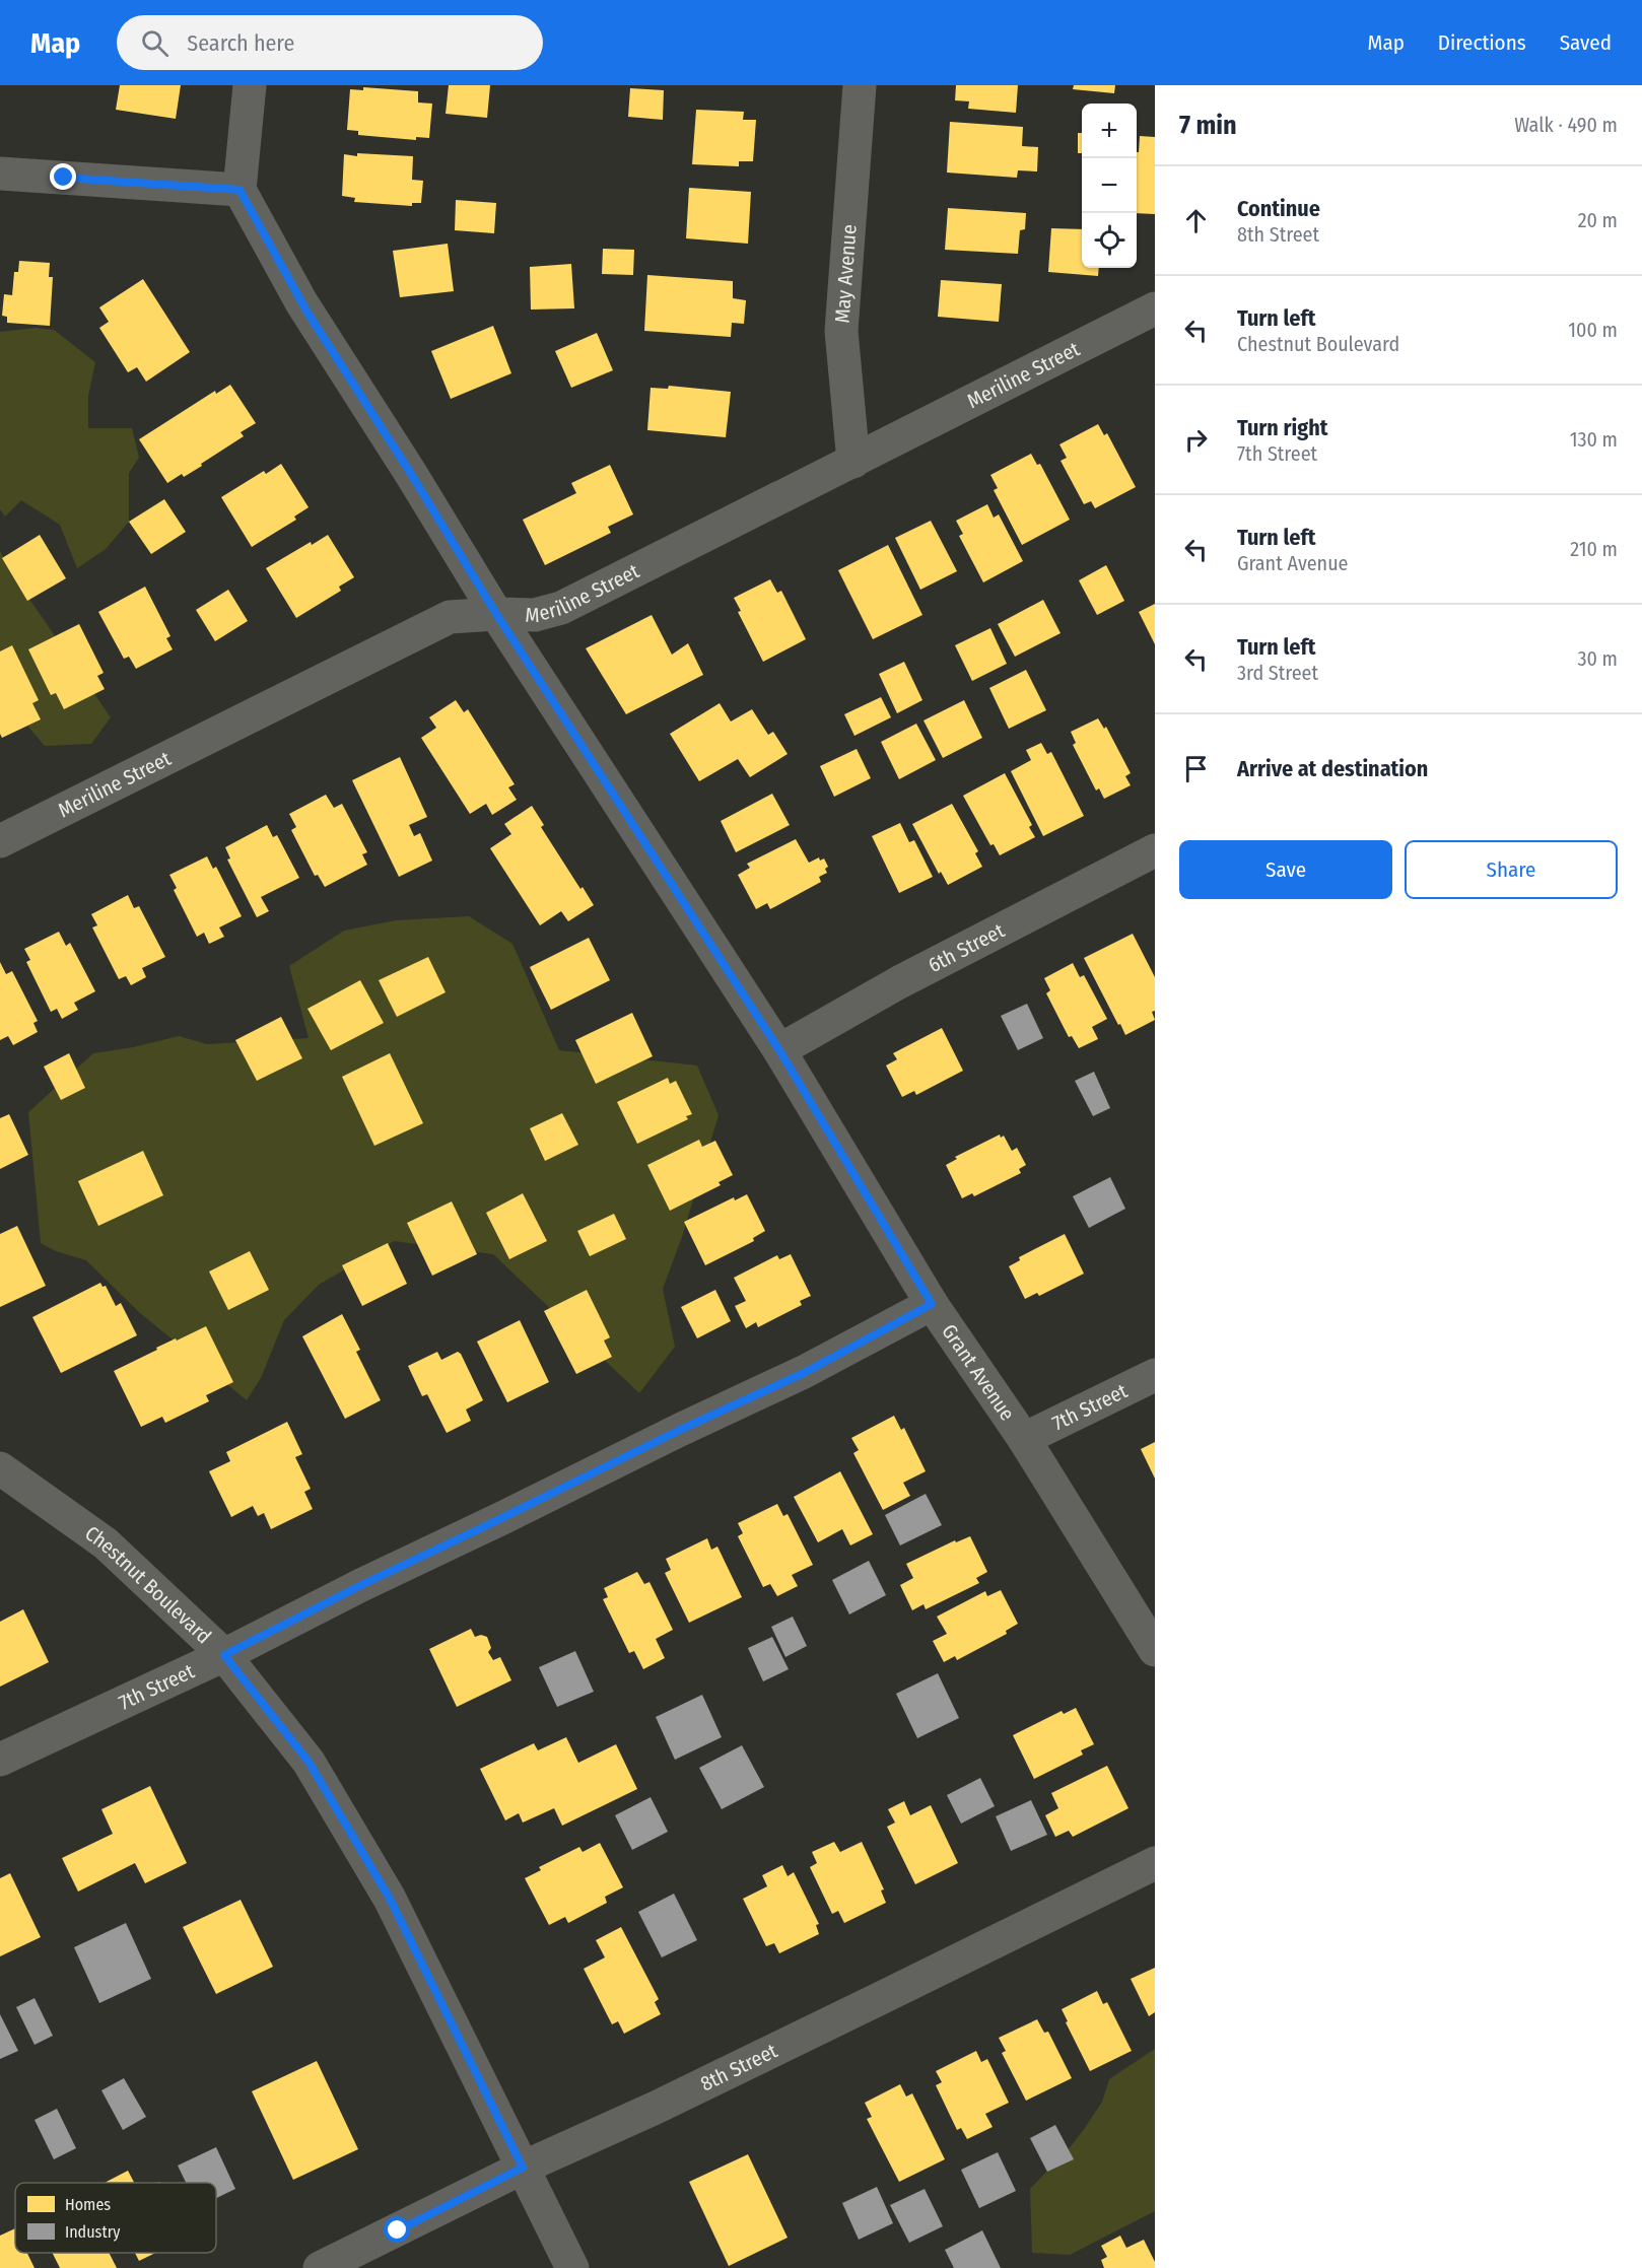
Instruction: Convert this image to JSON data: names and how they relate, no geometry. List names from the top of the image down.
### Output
{
  "streets": {
    "street": [
      "May Avenue",
      "Meriline Street",
      "6th Street",
      "Grant Avenue",
      "7th Street",
      "Chestnut Boulevard",
      "8th Street"
    ]
  },
  "crossings": [
    ["May Avenue", "Meriline Street"],
    ["Meriline Street", "Grant Avenue"],
    ["6th Street", "Grant Avenue"],
    ["Grant Avenue", "7th Street"],
    ["7th Street", "Chestnut Boulevard"],
    ["Chestnut Boulevard", "8th Street"]
  ],
  "legend": ["Homes", "Industry"],
  "page": {
    "header": "Map",
    "search": "Search here",
    "nav": ["Map", "Directions", "Saved"],
    "heading": ["7 min", "Walk · 490 m"],
    "map_buttons": ["+", "−"],
    "list": [
      ["Continue", "8th Street", "20 m"],
      ["Turn left", "Chestnut Boulevard", "100 m"],
      ["Turn right", "7th Street", "130 m"],
      ["Turn left", "Grant Avenue", "210 m"],
      ["Turn left", "3rd Street", "30 m"],
      "Arrive at destination"
    ],
    "buttons": ["Save", "Share"]
  }
}
